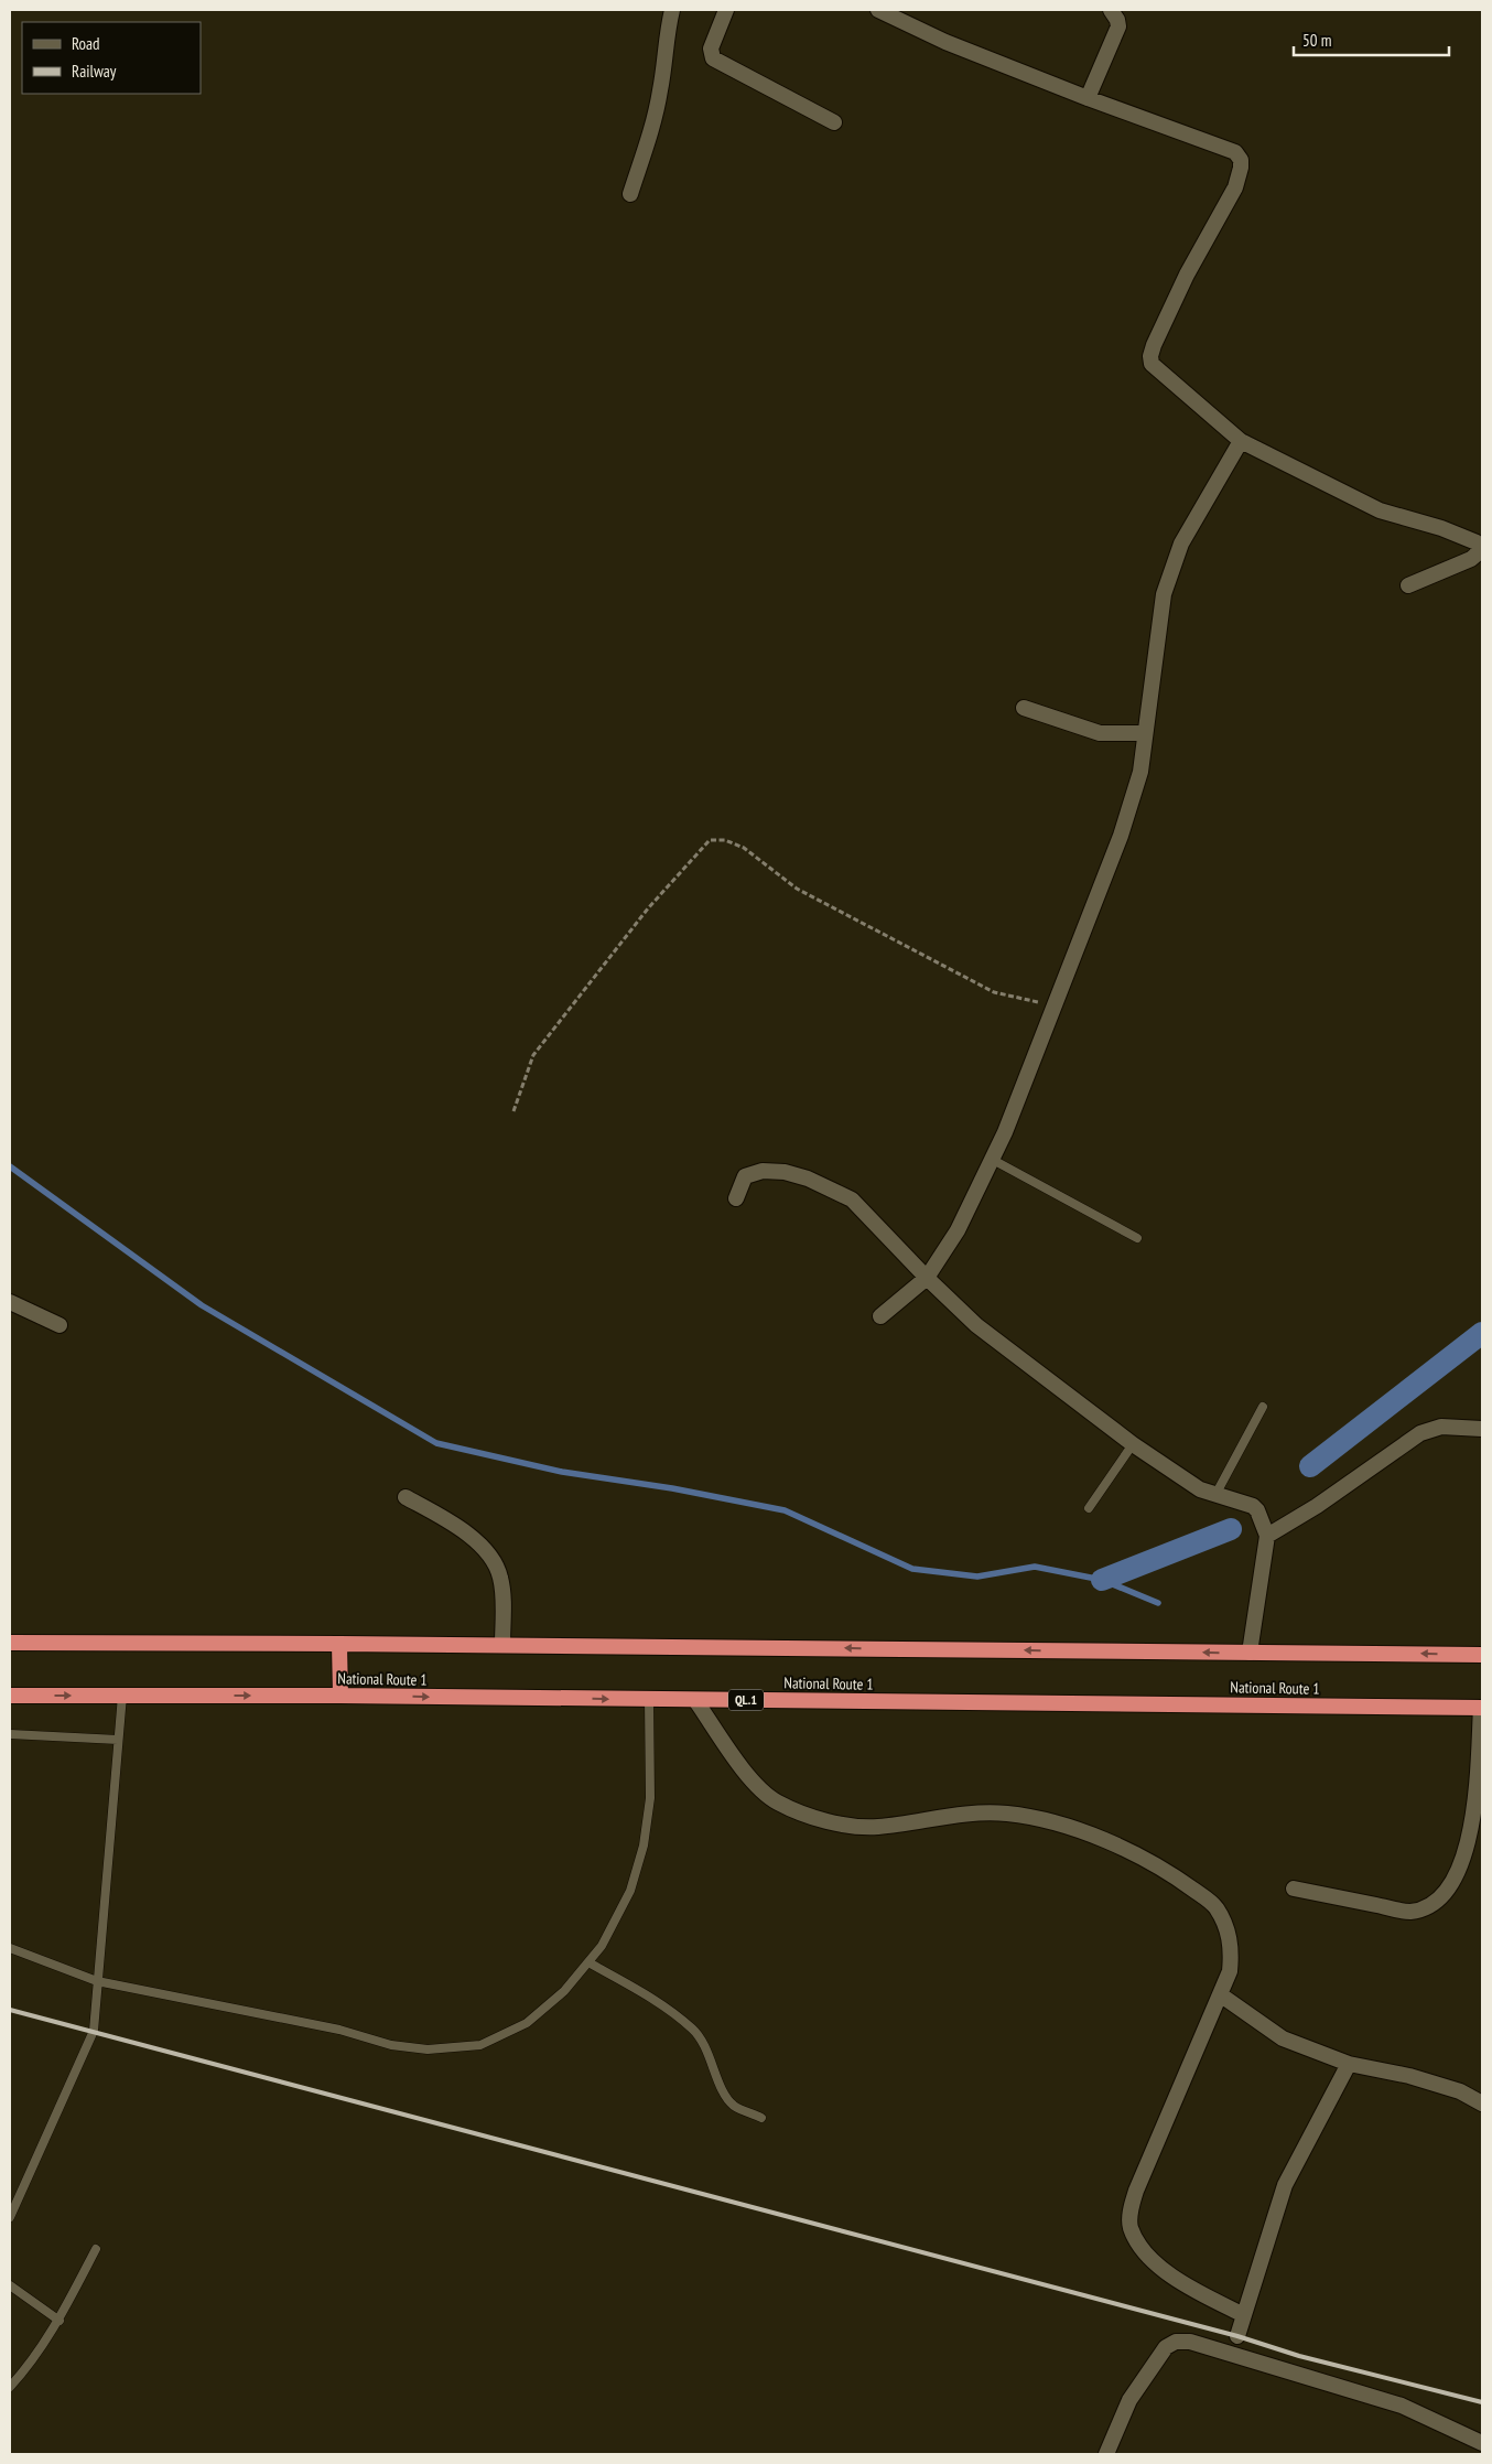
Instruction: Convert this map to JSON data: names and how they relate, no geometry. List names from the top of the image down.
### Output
{
  "streets": {
    "highway": ["National Route 1", "QL.1"]
  },
  "legend": ["Road", "Railway"],
  "scale_bar": "50 m"
}
